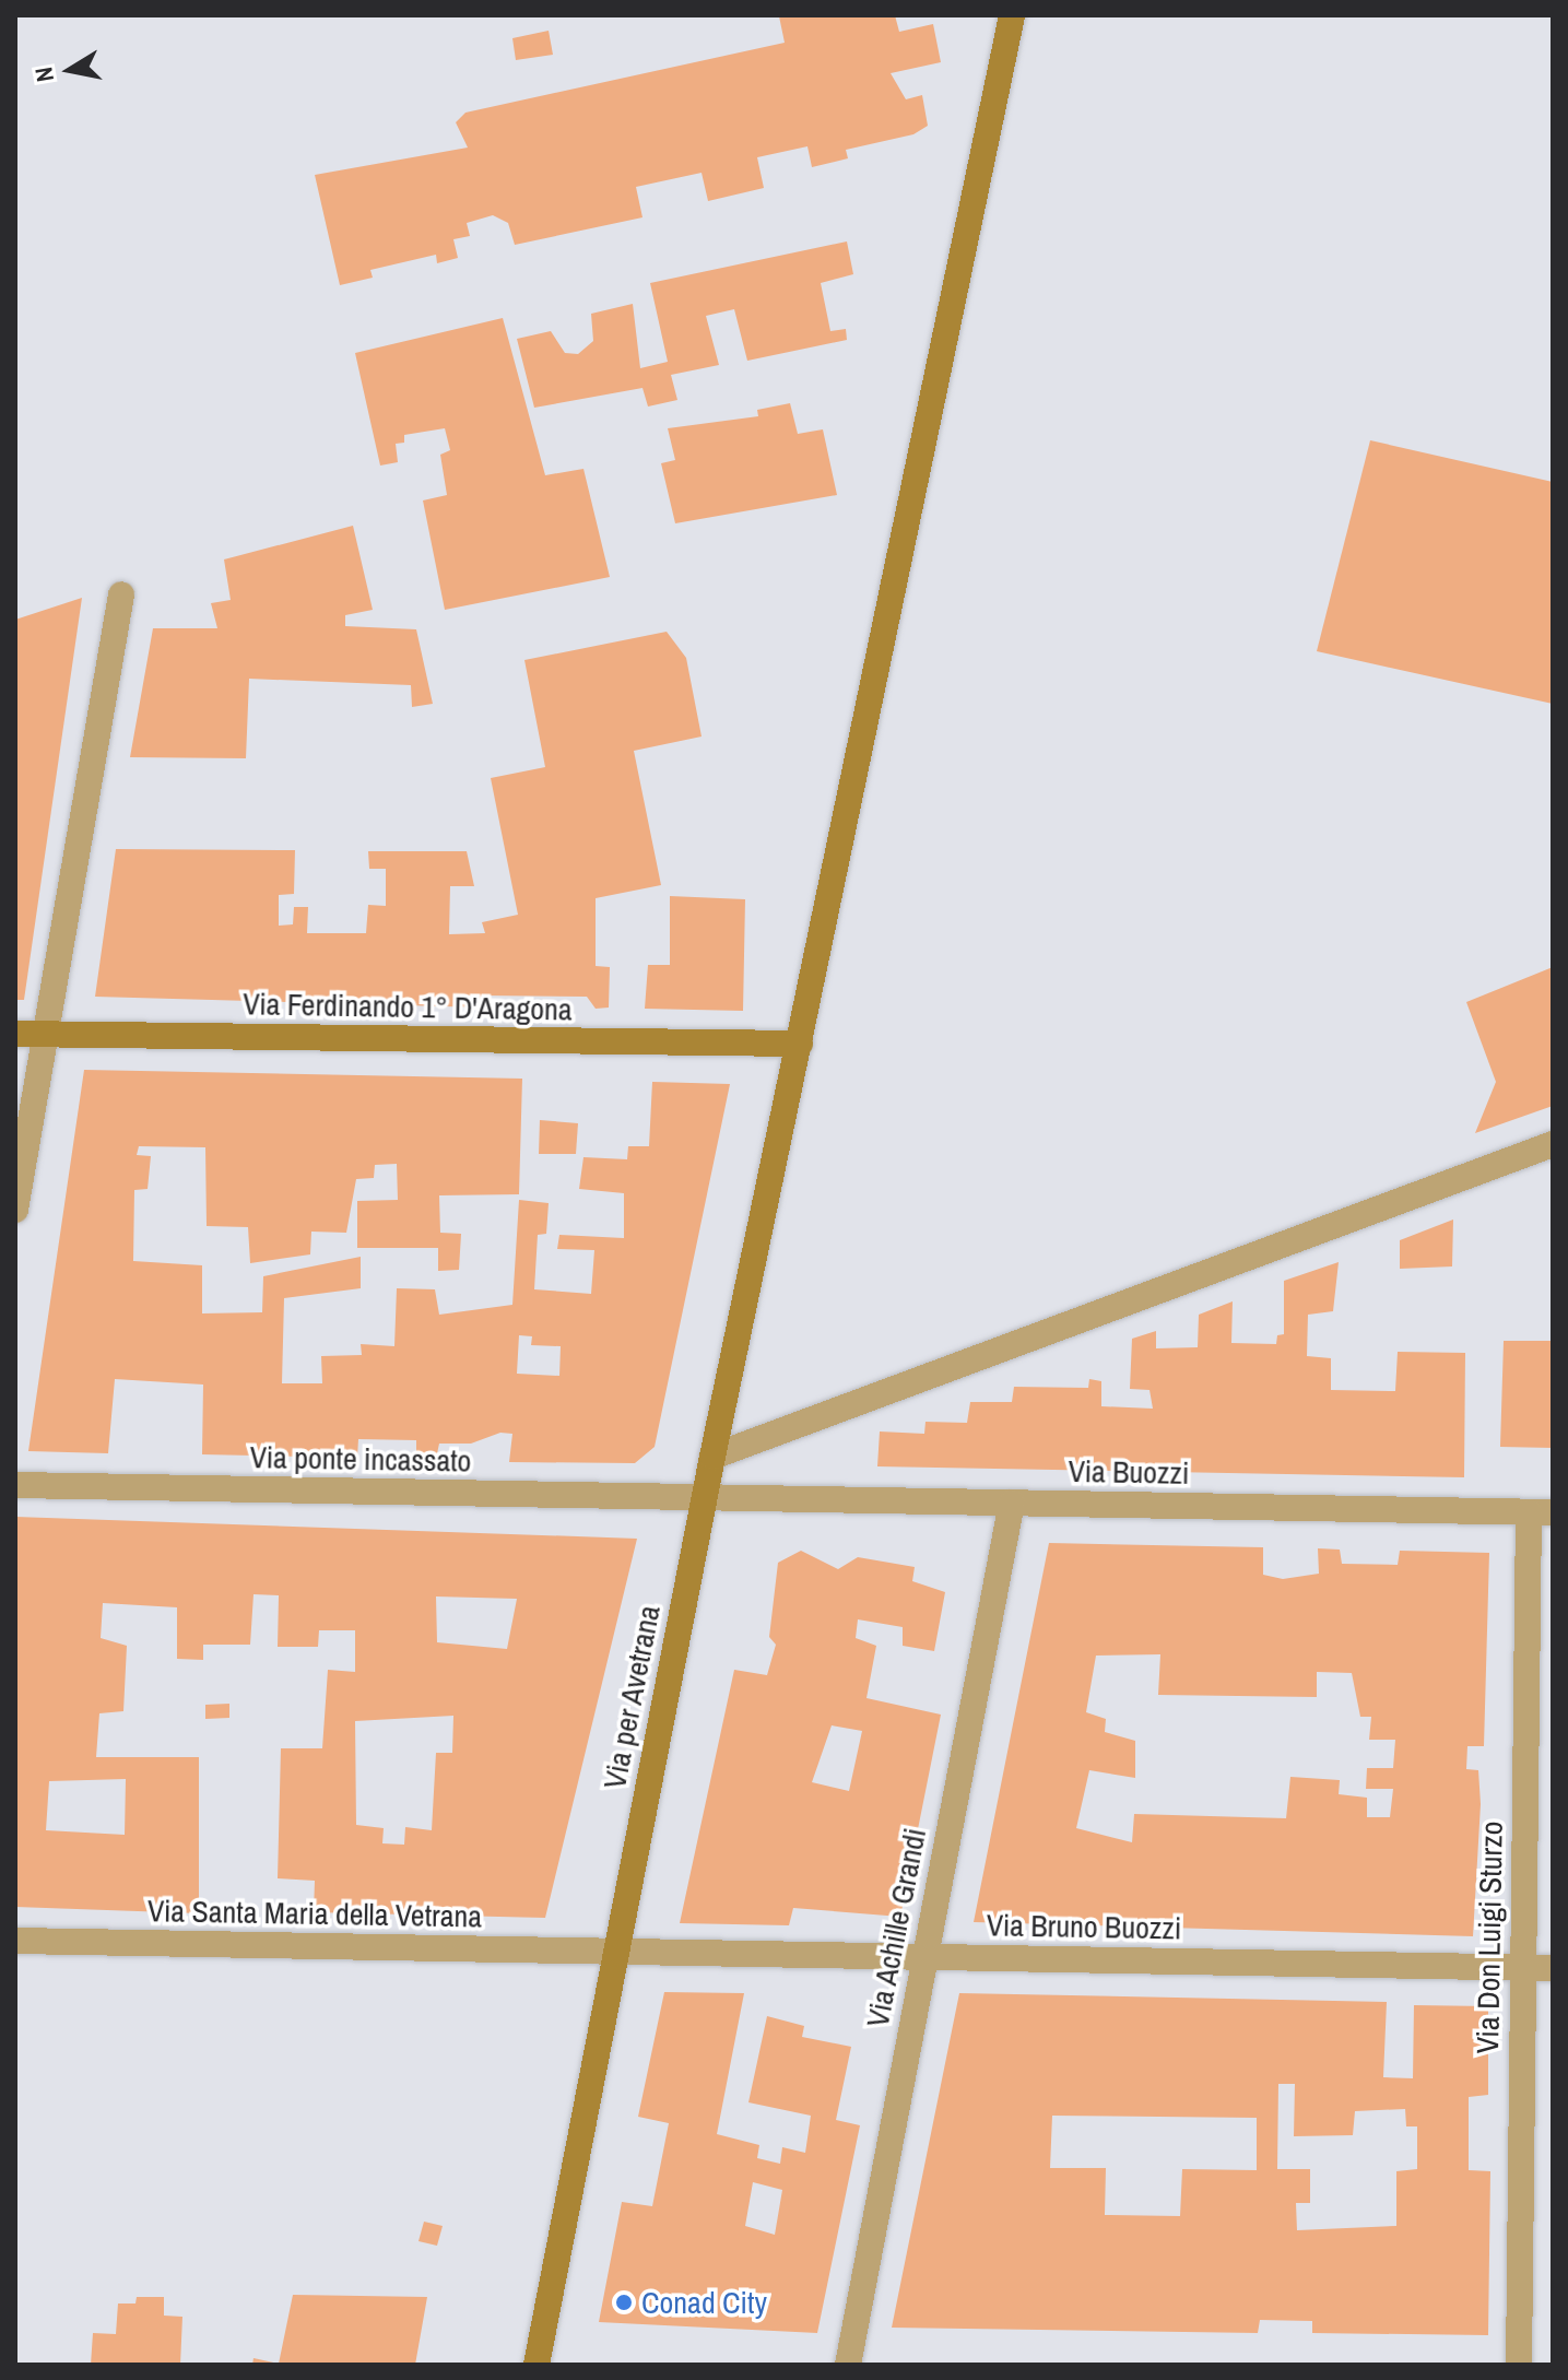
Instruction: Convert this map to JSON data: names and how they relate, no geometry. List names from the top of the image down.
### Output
{
  "streets": {
    "street": [
      "Via Ferdinando 1° D'Aragona",
      "Via ponte incassato",
      "Via Buozzi",
      "Via per Avetrana",
      "Via Santa Maria della Vetrana",
      "Via Bruno Buozzi",
      "Via Achille Grandi",
      "Via Don Luigi Sturzo"
    ]
  },
  "crossings": [
    ["Via Ferdinando 1° D'Aragona", "Via per Avetrana"],
    ["Via ponte incassato", "Via Buozzi"],
    ["Via ponte incassato", "Via per Avetrana"],
    ["Via Buozzi", "Via per Avetrana"],
    ["Via Buozzi", "Via Achille Grandi"],
    ["Via Buozzi", "Via Don Luigi Sturzo"],
    ["Via per Avetrana", "Via Santa Maria della Vetrana"],
    ["Via per Avetrana", "Via Bruno Buozzi"],
    ["Via Santa Maria della Vetrana", "Via Bruno Buozzi"],
    ["Via Bruno Buozzi", "Via Achille Grandi"],
    ["Via Bruno Buozzi", "Via Don Luigi Sturzo"]
  ],
  "places": ["Conad City"],
  "north": "left"
}
